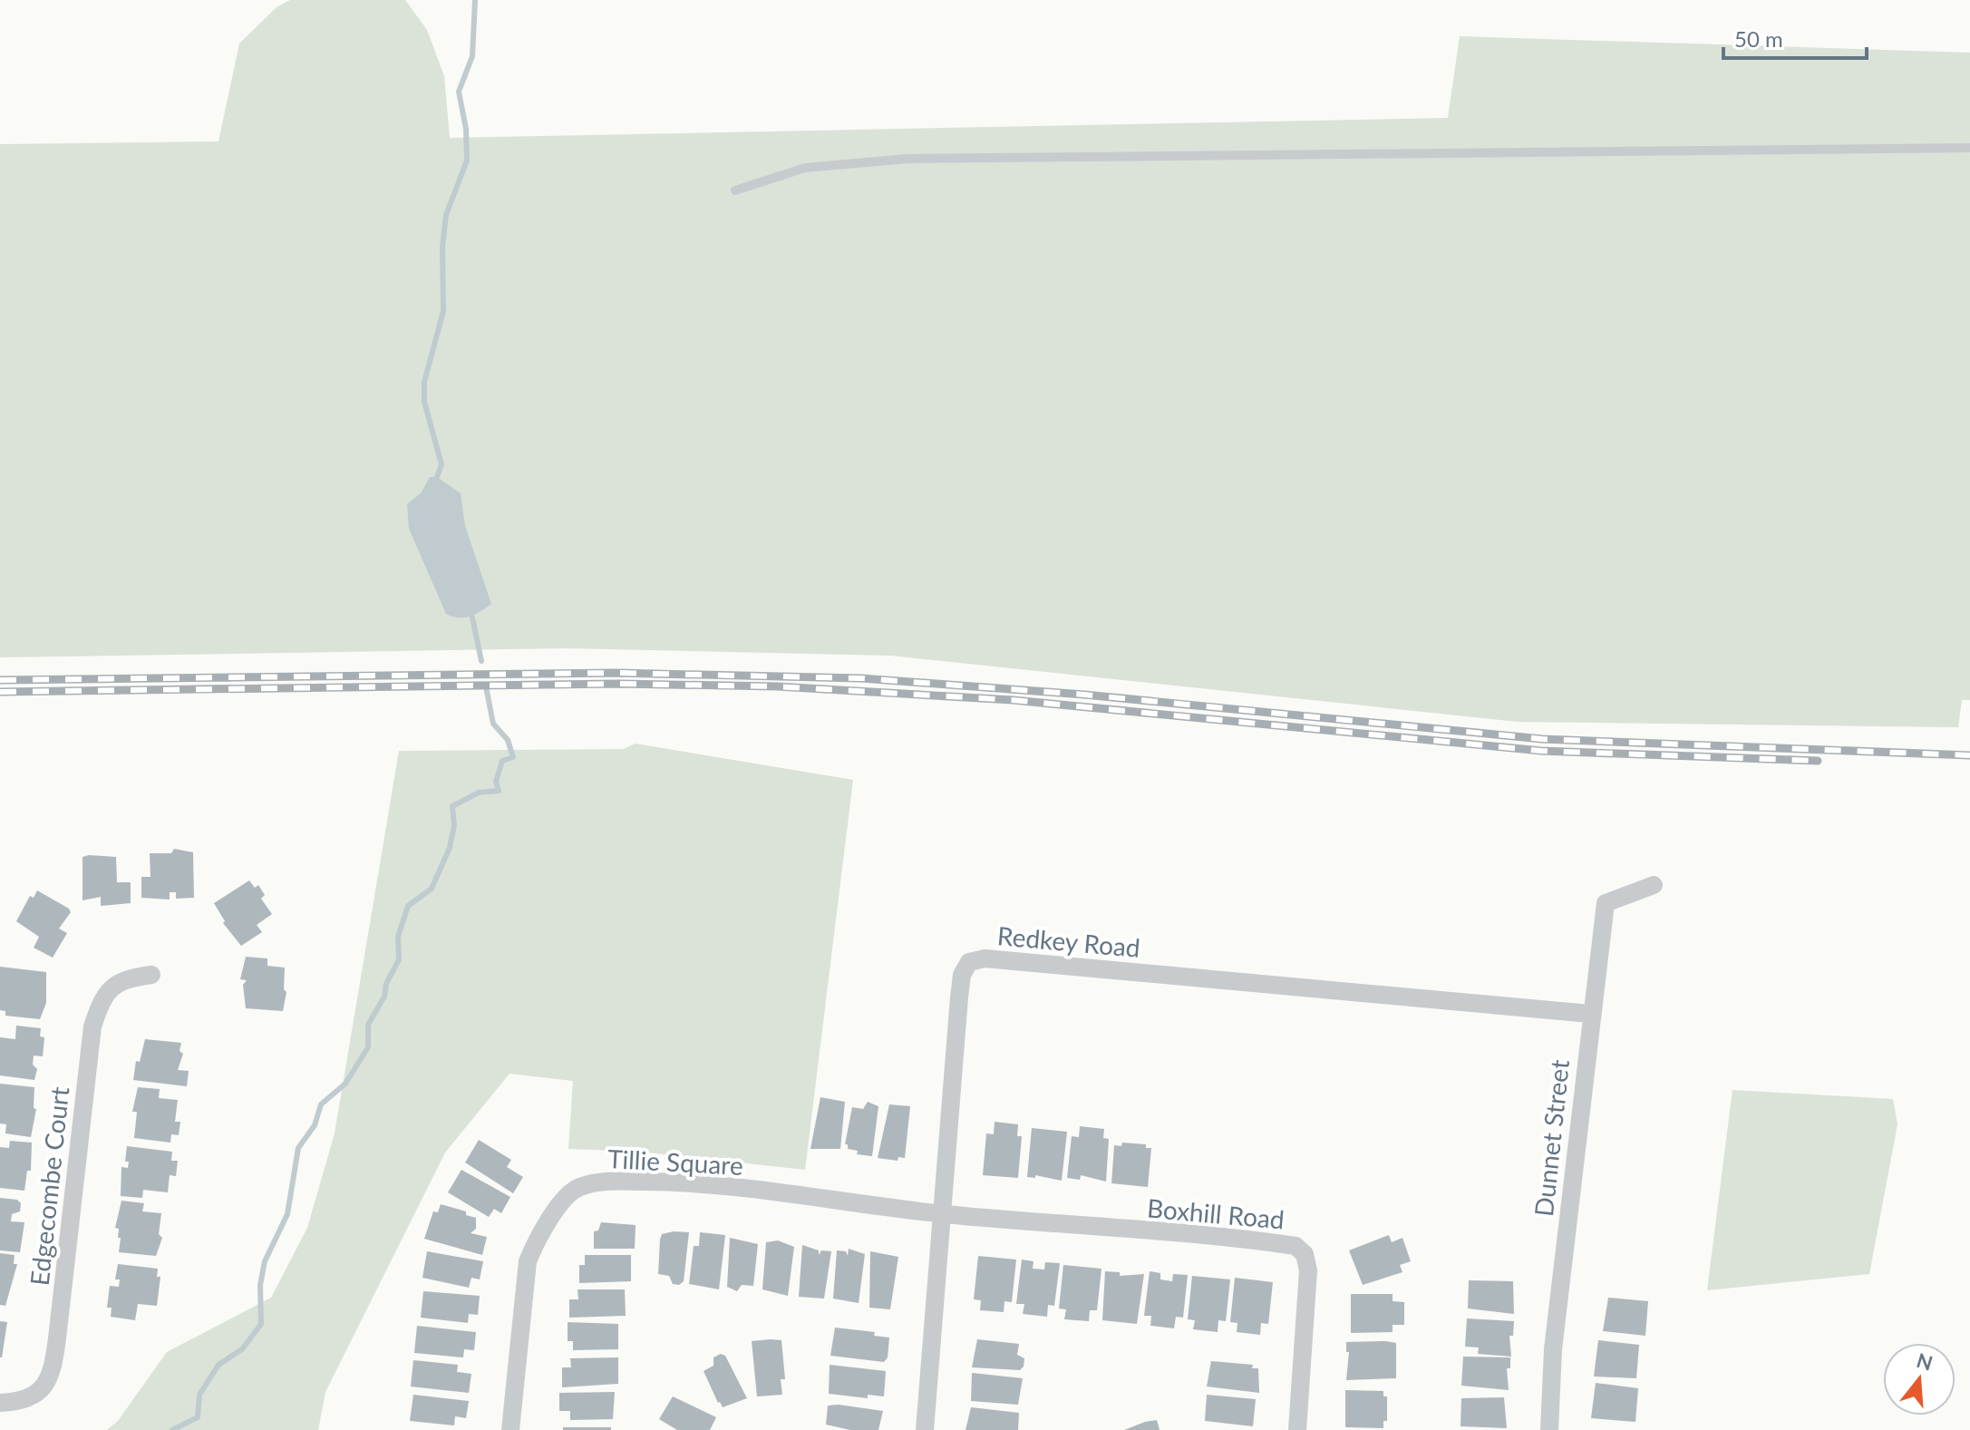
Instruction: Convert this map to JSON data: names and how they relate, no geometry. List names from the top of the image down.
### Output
{
  "streets": {
    "street": [
      "Redkey Road",
      "Dunnet Street",
      "Tillie Square",
      "Edgecombe Court",
      "Boxhill Road"
    ]
  },
  "crossings": [
    ["Redkey Road", "Dunnet Street"],
    ["Redkey Road", "Tillie Square"],
    ["Redkey Road", "Boxhill Road"],
    ["Tillie Square", "Boxhill Road"]
  ],
  "scale_bar": "50 m",
  "north": "top"
}
